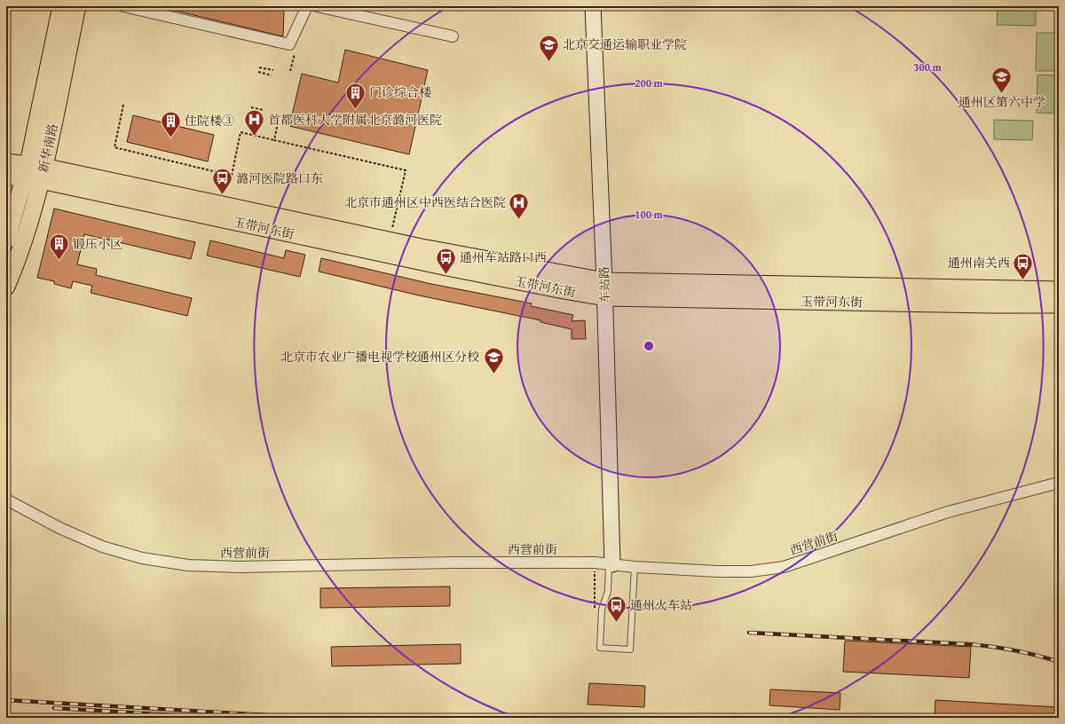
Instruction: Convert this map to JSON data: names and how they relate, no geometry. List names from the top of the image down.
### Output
{
  "streets": {
    "main road": ["新华南路", "玉带河东街"],
    "street": ["车站路", "西营前街"]
  },
  "crossings": [
    ["新华南路", "玉带河东街"],
    ["玉带河东街", "车站路"],
    ["车站路", "西营前街"]
  ],
  "places": {
    "school or university": ["北京交通运输职业学院", "通州区第六中学", "北京市农业广播电视学校通州区分校"],
    "building": ["门诊综合楼", "住院楼③", "锻压小区"],
    "hospital": ["首都医科大学附属北京潞河医院", "北京市通州区中西医结合医院"],
    "bus stop": [
      "潞河医院路口东",
      "通州车站路口西",
      "通州南关西",
      "通州火车站"
    ]
  },
  "rings": ["300 m", "200 m", "100 m"]
}
